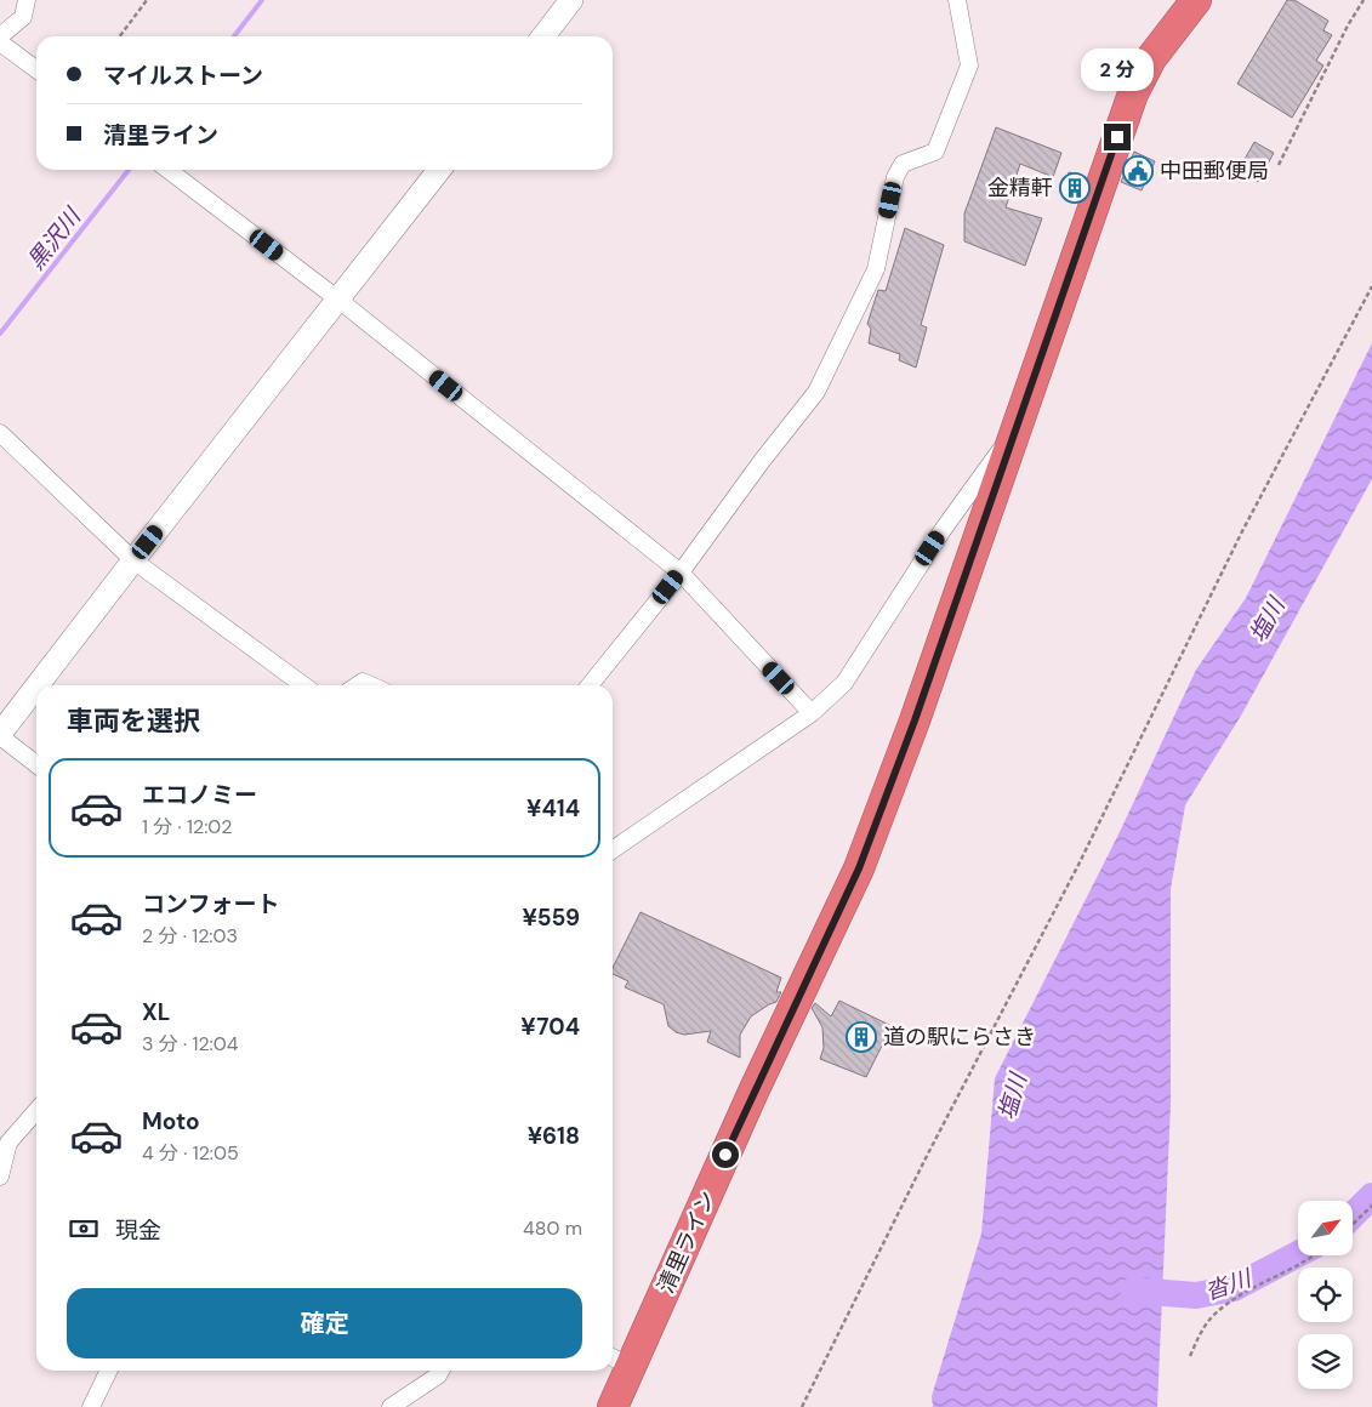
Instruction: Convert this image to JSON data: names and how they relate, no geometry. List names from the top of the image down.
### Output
{
  "streets": {
    "highway": ["清里ライン"]
  },
  "water": ["黒沢川", "塩川", "沓川"],
  "places": {
    "public building": ["中田郵便局"],
    "building": ["金精軒", "道の駅にらさき"]
  },
  "north": "top right",
  "page": {
    "banner": ["マイルストーン", "清里ライン"],
    "bubble": "2 分",
    "heading": "車両を選択",
    "list": [
      {
        "name": "エコノミー",
        "note": "1 分 · 12:02",
        "value": "¥414"
      },
      {
        "name": "コンフォート",
        "note": "2 分 · 12:03",
        "value": "¥559"
      },
      {
        "name": "XL",
        "note": "3 分 · 12:04",
        "value": "¥704"
      },
      {
        "name": "Moto",
        "note": "4 分 · 12:05",
        "value": "¥618"
      }
    ],
    "pay": ["現金", "480 m"],
    "buttons": "確定"
  }
}
